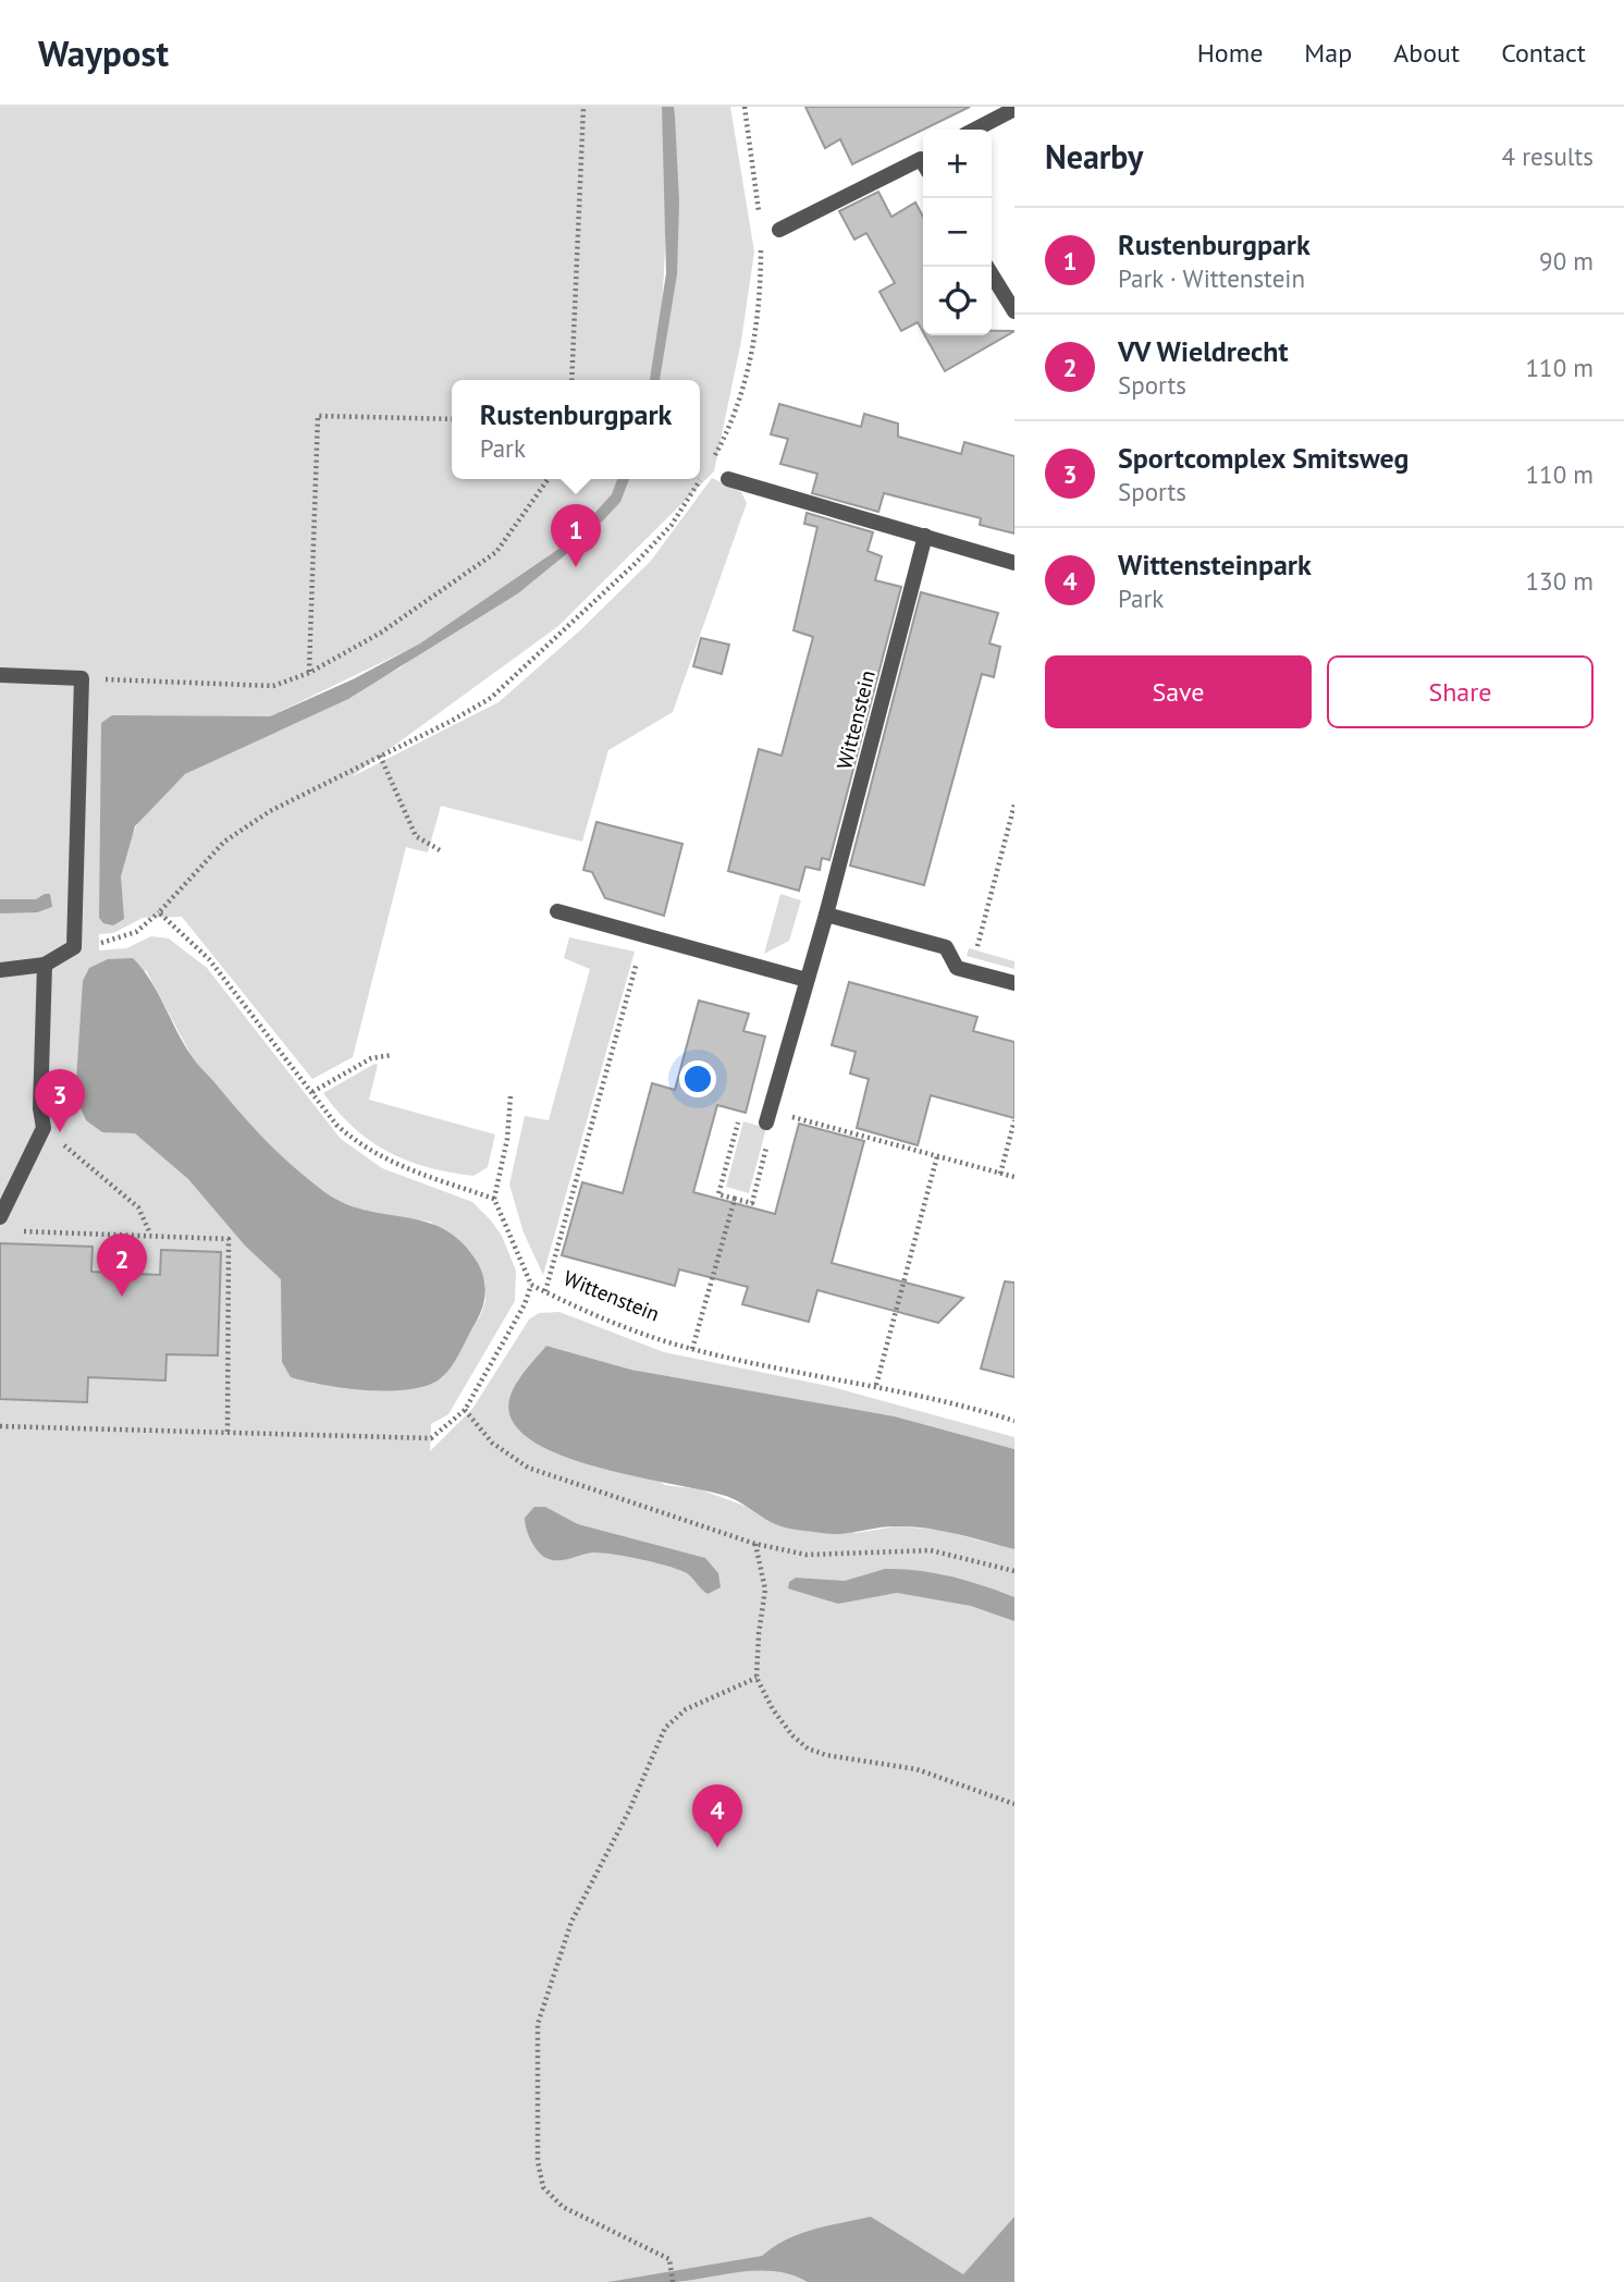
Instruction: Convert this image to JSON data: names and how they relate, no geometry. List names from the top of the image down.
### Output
{
  "streets": {
    "street": ["Wittenstein"]
  },
  "page": {
    "header": "Waypost",
    "nav": [
      "Home",
      "Map",
      "About",
      "Contact"
    ],
    "heading": ["Nearby", "4 results"],
    "map_buttons": ["+", "−"],
    "list": [
      {
        "mark": "1",
        "name": "Rustenburgpark",
        "note": "Park · Wittenstein",
        "value": "90 m"
      },
      {
        "mark": "2",
        "name": "VV Wieldrecht",
        "note": "Sports",
        "value": "110 m"
      },
      {
        "mark": "3",
        "name": "Sportcomplex Smitsweg",
        "note": "Sports",
        "value": "110 m"
      },
      {
        "mark": "4",
        "name": "Wittensteinpark",
        "note": "Park",
        "value": "130 m"
      }
    ],
    "popup": ["Rustenburgpark", "Park"],
    "pins": [
      "1",
      "3",
      "2",
      "4"
    ],
    "buttons": ["Save", "Share"]
  }
}
